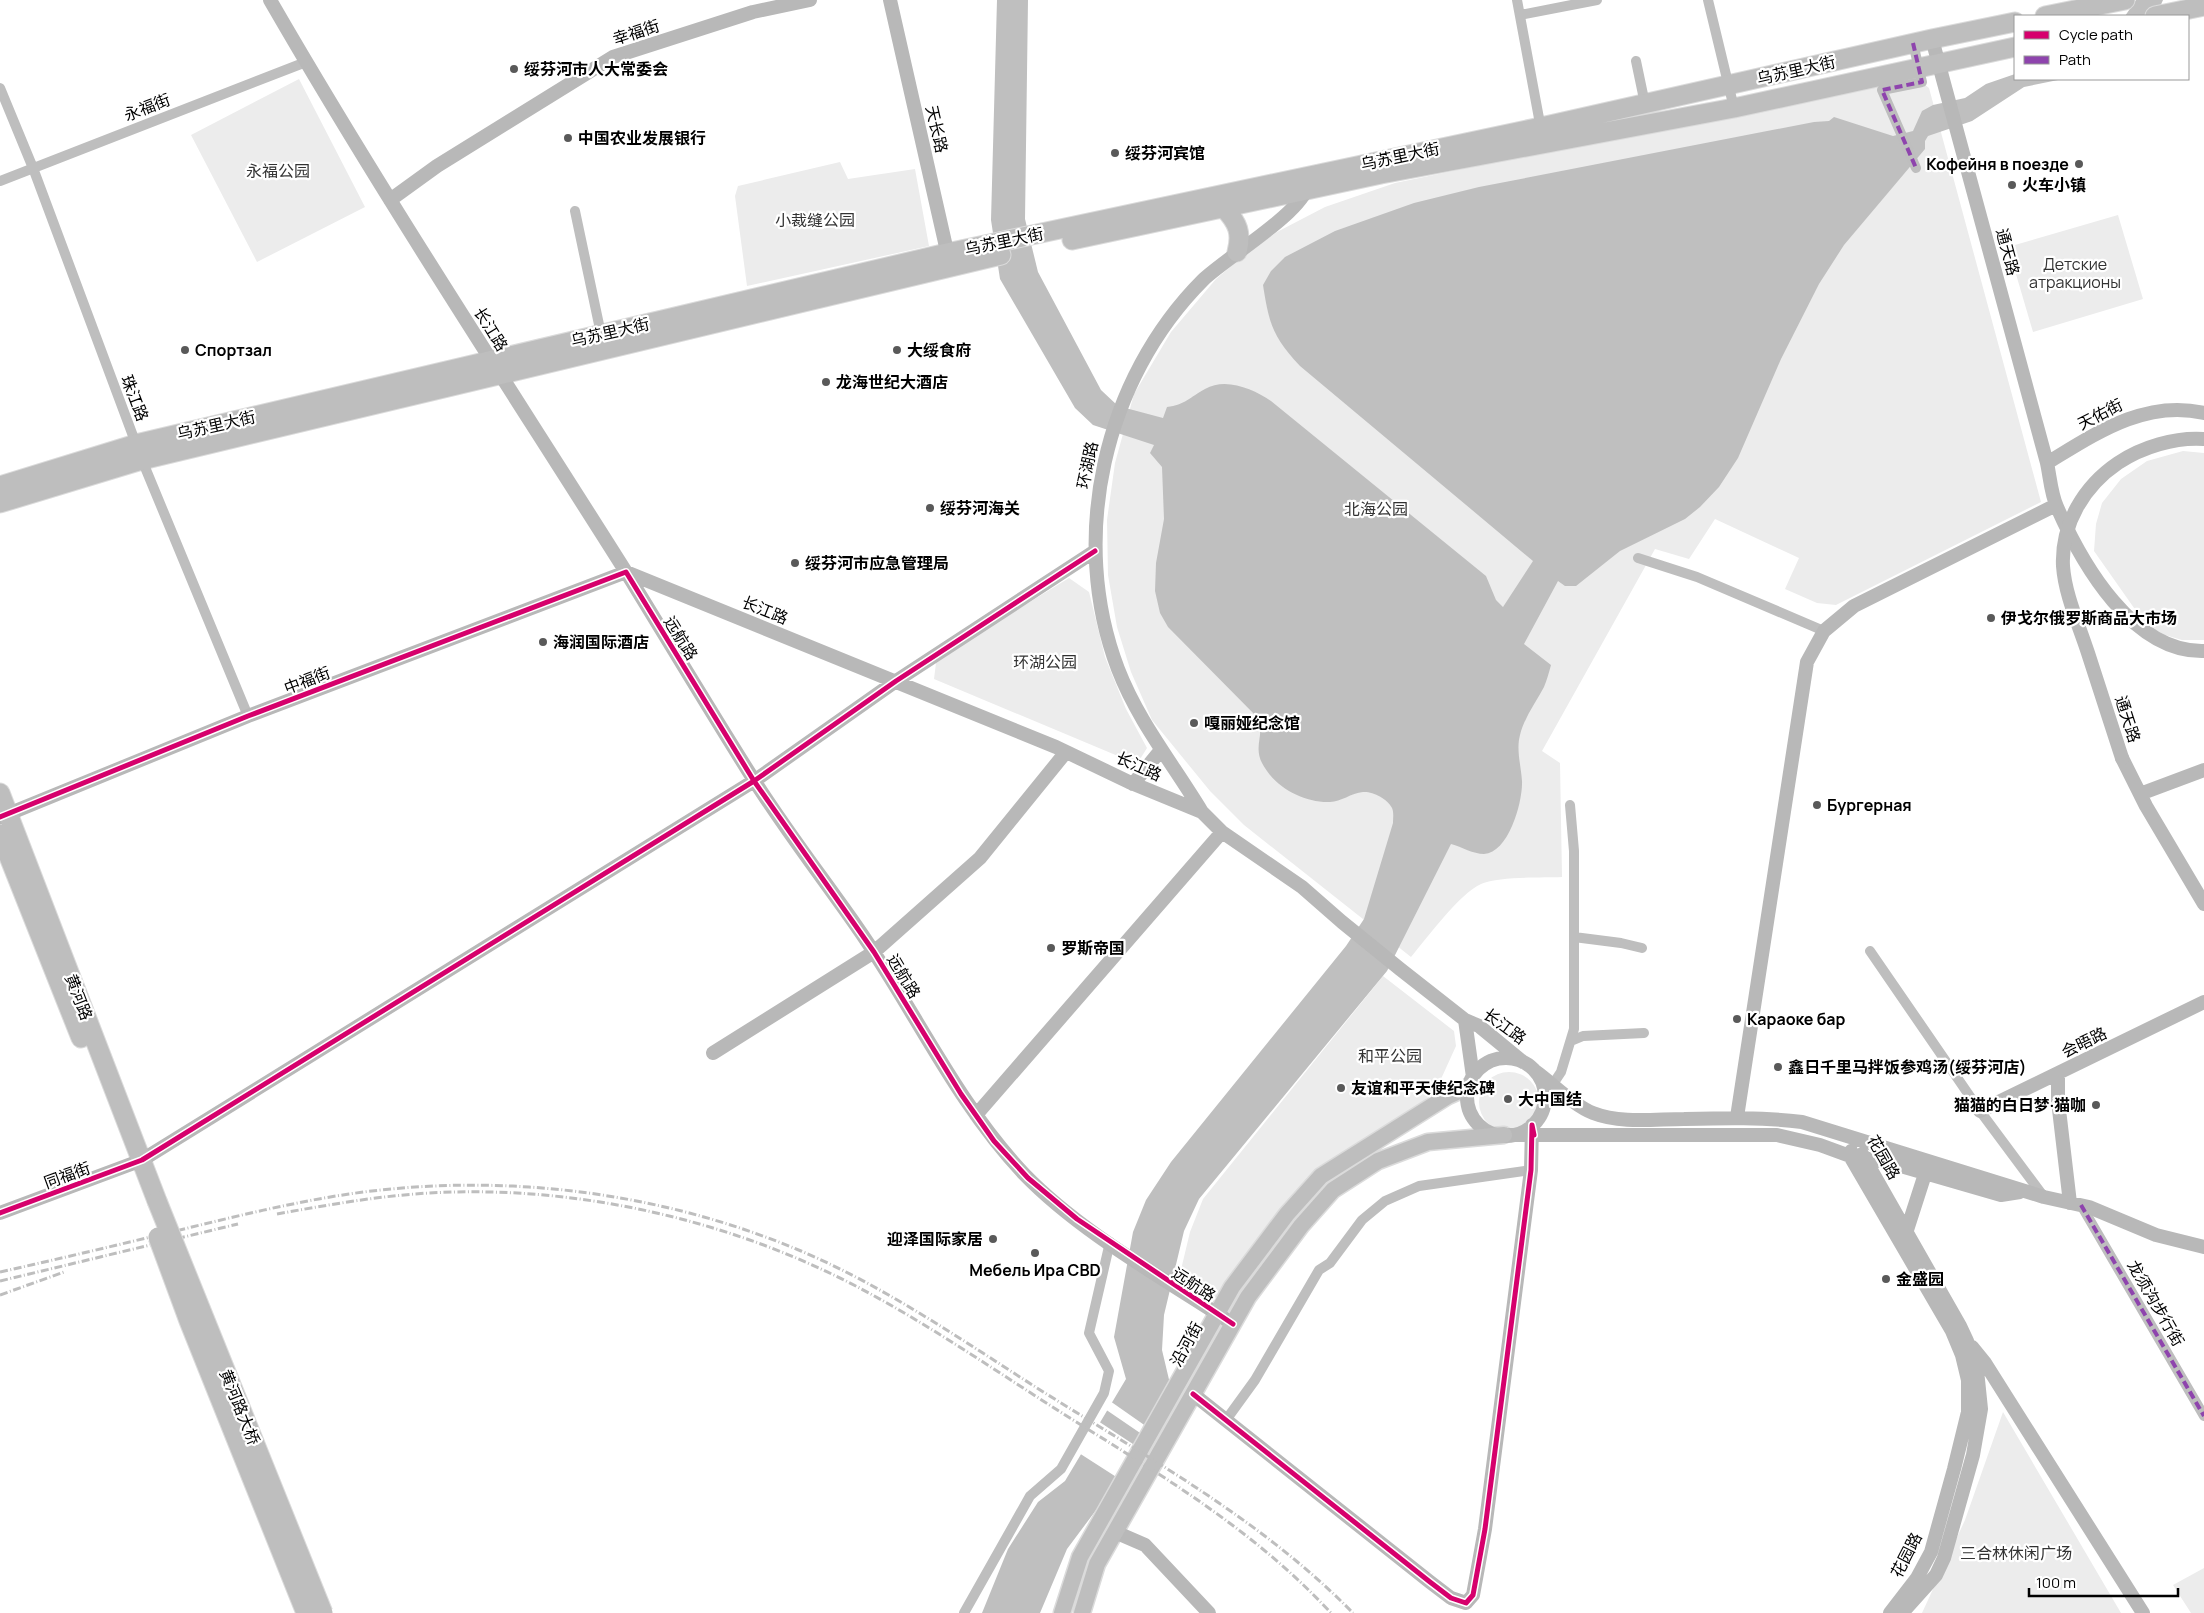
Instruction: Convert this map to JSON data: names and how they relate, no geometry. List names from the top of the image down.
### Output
{
  "streets": {
    "highway": ["乌苏里大街", "黄河路", "黄河路大桥"],
    "main road": ["沿河街"],
    "street": [
      "幸福街",
      "永福街",
      "天长路",
      "通天路",
      "长江路",
      "珠江路",
      "天佑街",
      "环湖路",
      "远航路",
      "中福街",
      "会晤路",
      "花园路",
      "同福街",
      "龙须沟步行街"
    ]
  },
  "crossings": [
    ["幸福街", "长江路"],
    ["乌苏里大街", "天长路"],
    ["乌苏里大街", "通天路"],
    ["乌苏里大街", "长江路"],
    ["乌苏里大街", "珠江路"],
    ["乌苏里大街", "环湖路"],
    ["永福街", "长江路"],
    ["永福街", "珠江路"],
    ["通天路", "天佑街"],
    ["长江路", "环湖路"],
    ["长江路", "远航路"],
    ["长江路", "中福街"],
    ["长江路", "同福街"],
    ["长江路", "沿河街"],
    ["珠江路", "中福街"],
    ["环湖路", "同福街"],
    ["远航路", "中福街"],
    ["远航路", "同福街"],
    ["远航路", "沿河街"],
    ["中福街", "黄河路"],
    ["黄河路", "同福街"],
    ["黄河路", "黄河路大桥"]
  ],
  "parks": [
    "永福公园",
    "小裁缝公园",
    "Детские атракционы",
    "北海公园",
    "环湖公园",
    "和平公园",
    "三合林休闲广场"
  ],
  "places": [
    "绥芬河市人大常委会",
    "中国农业发展银行",
    "绥芬河宾馆",
    "Кофейня в поезде",
    "火车小镇",
    "Спортзал",
    "大绥食府",
    "龙海世纪大酒店",
    "绥芬河海关",
    "绥芬河市应急管理局",
    "伊戈尔俄罗斯商品大市场",
    "海润国际酒店",
    "嘎丽娅纪念馆",
    "Бургерная",
    "罗斯帝国",
    "Караоке бар",
    "鑫日千里马拌饭参鸡汤(绥芬河店)",
    "友谊和平天使纪念碑",
    "大中国结",
    "猫猫的白日梦·猫咖",
    "迎泽国际家居",
    "Мебель Ира CBD",
    "金盛园"
  ],
  "legend": ["Cycle path", "Path"],
  "scale_bar": "100 m"
}
